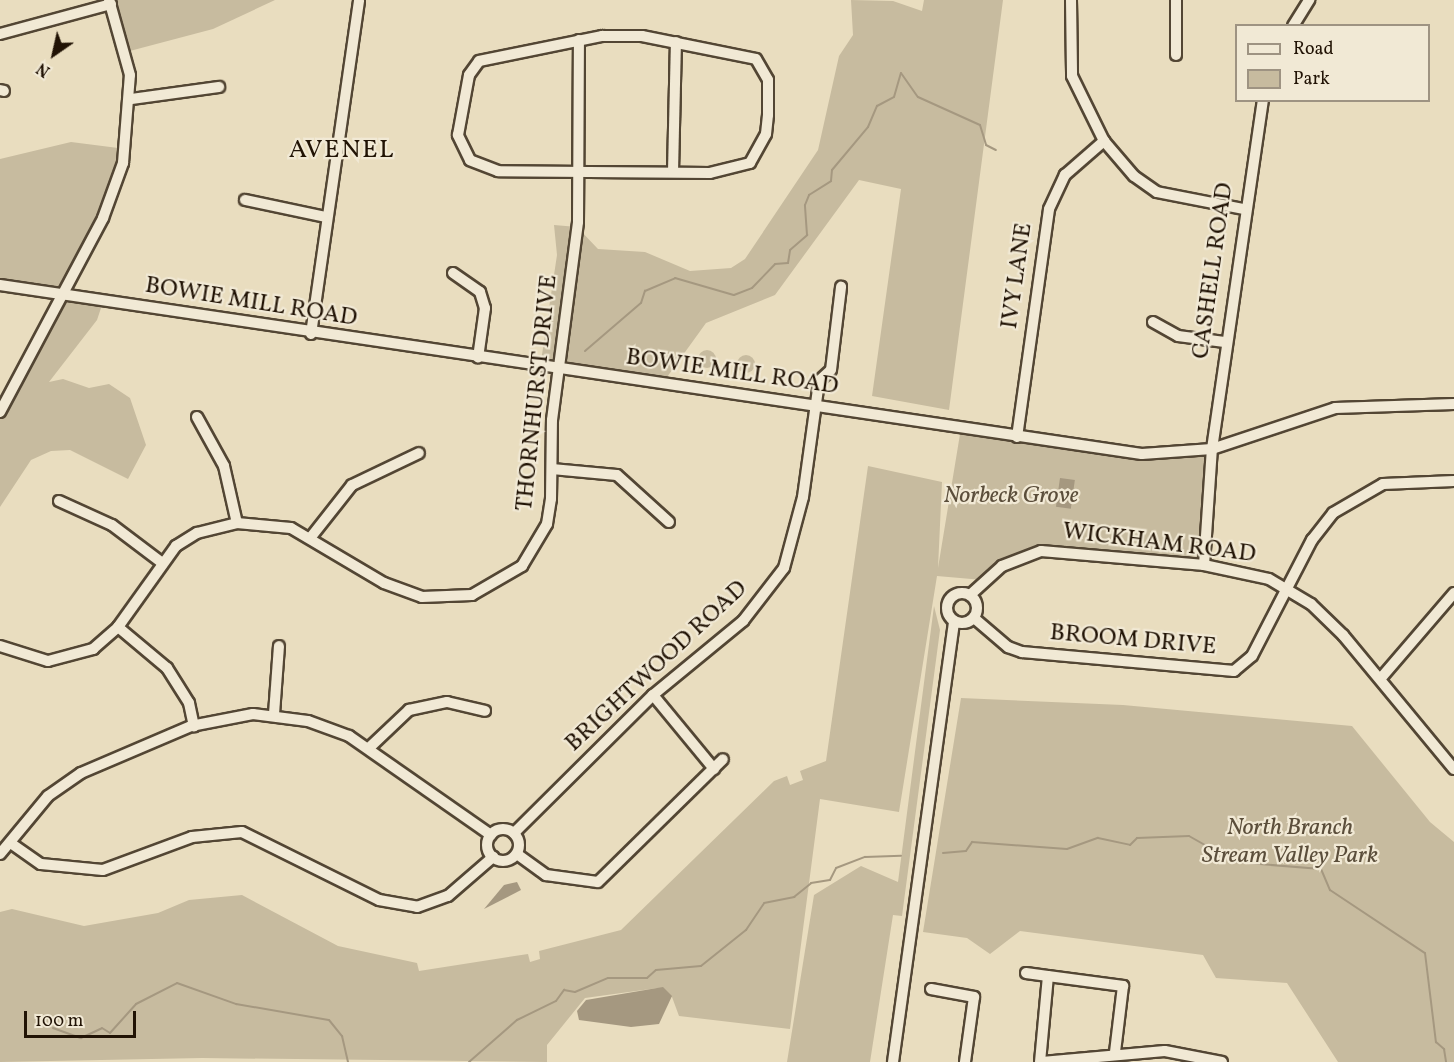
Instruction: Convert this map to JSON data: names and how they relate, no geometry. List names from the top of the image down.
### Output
{
  "streets": {
    "street": [
      "CASHELL ROAD",
      "IVY LANE",
      "BOWIE MILL ROAD",
      "THORNHURST DRIVE",
      "WICKHAM ROAD",
      "BROOM DRIVE",
      "BRIGHTWOOD ROAD"
    ]
  },
  "crossings": [
    ["CASHELL ROAD", "BOWIE MILL ROAD"],
    ["CASHELL ROAD", "WICKHAM ROAD"],
    ["IVY LANE", "BOWIE MILL ROAD"],
    ["BOWIE MILL ROAD", "THORNHURST DRIVE"],
    ["BOWIE MILL ROAD", "BRIGHTWOOD ROAD"],
    ["WICKHAM ROAD", "BROOM DRIVE"]
  ],
  "districts": ["AVENEL"],
  "parks": ["Norbeck Grove", "North Branch Stream Valley Park"],
  "legend": ["Road", "Park"],
  "scale_bar": "100 m",
  "north": "bottom left"
}
